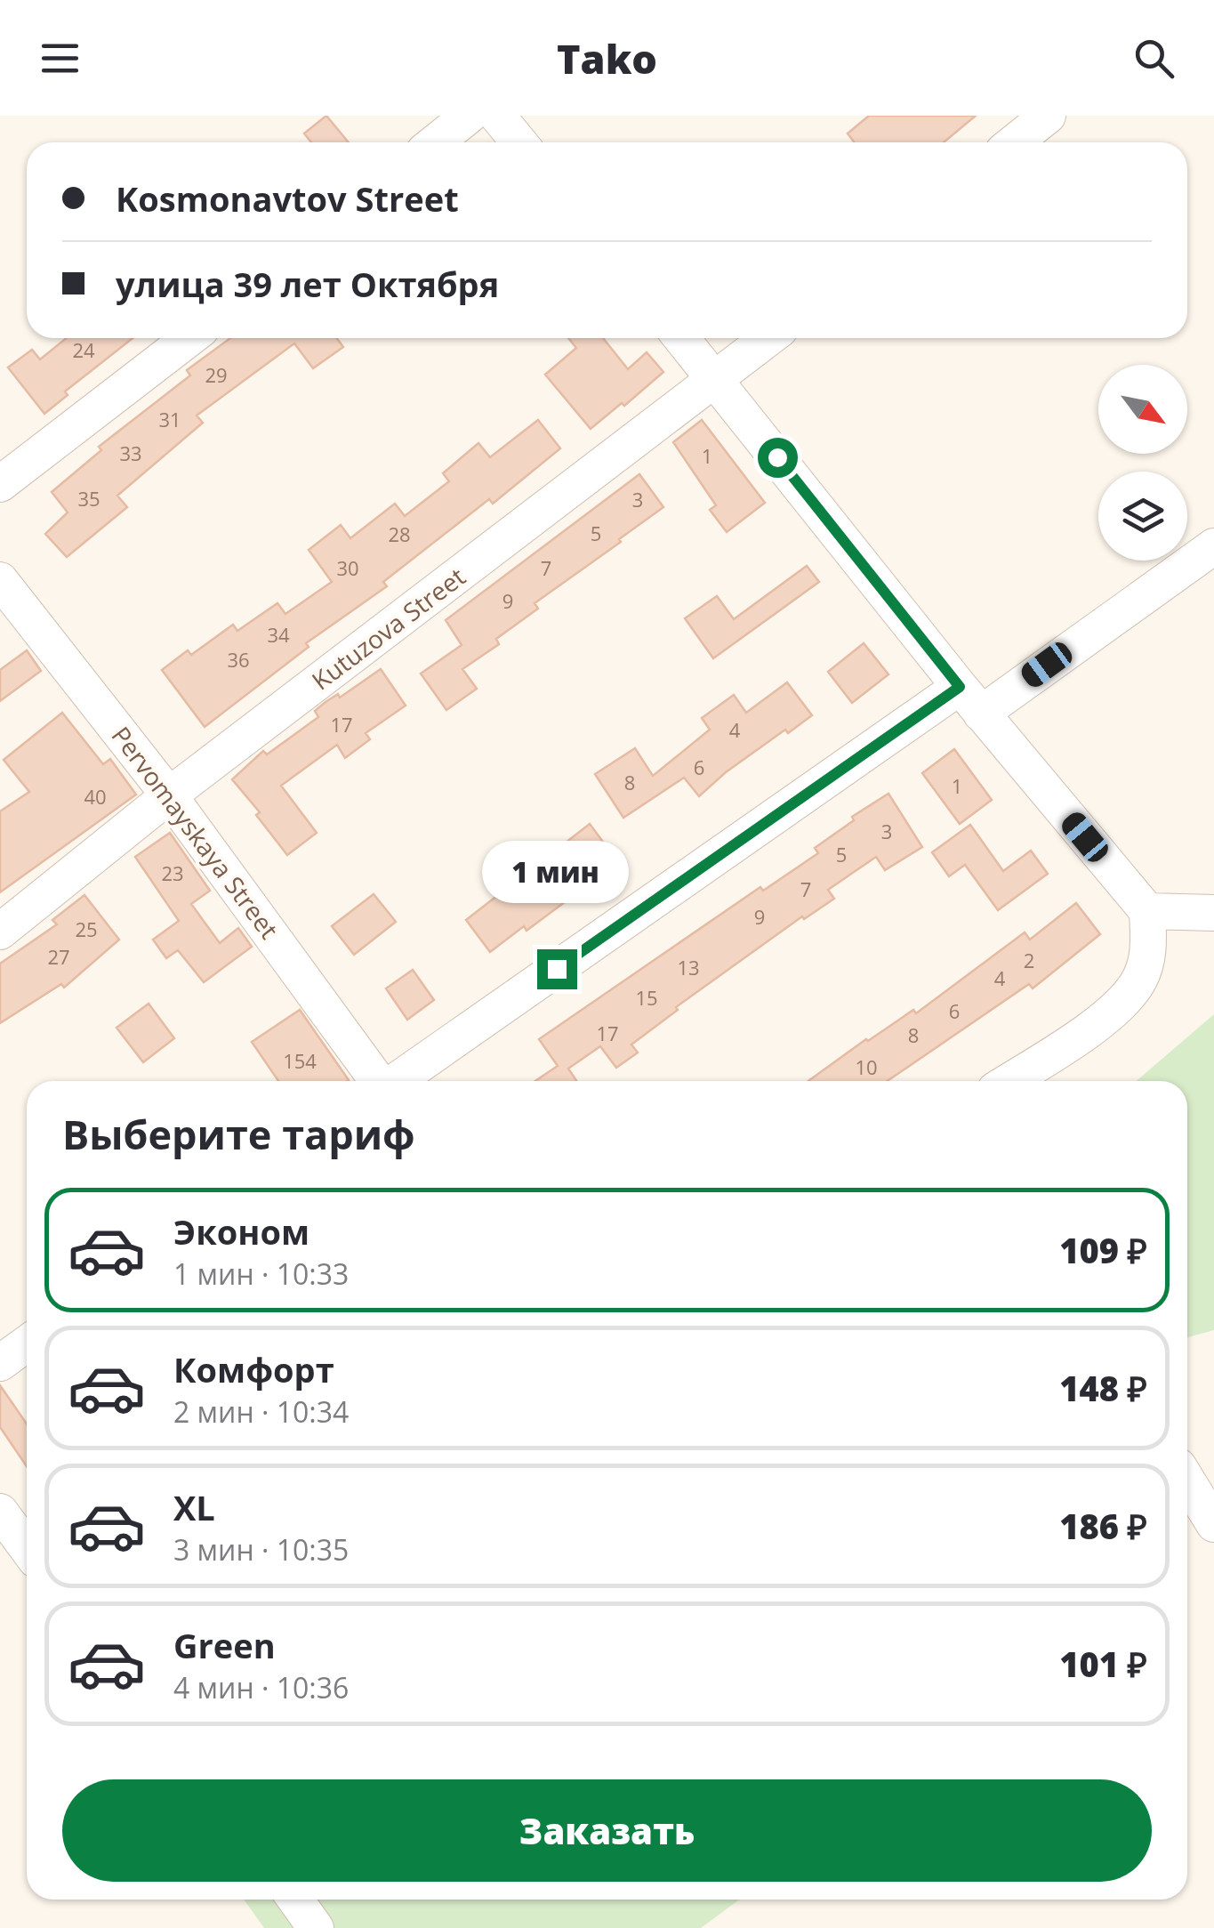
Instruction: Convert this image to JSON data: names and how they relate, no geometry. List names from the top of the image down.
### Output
{
  "streets": {
    "street": ["Kutuzova Street", "Pervomayskaya Street"]
  },
  "crossings": [
    ["Kutuzova Street", "Pervomayskaya Street"]
  ],
  "house_numbers": [
    "24",
    "29",
    "31",
    "33",
    "1",
    "35",
    "3",
    "5",
    "28",
    "30",
    "7",
    "9",
    "34",
    "36",
    "17",
    "4",
    "6",
    "8",
    "1",
    "40",
    "3",
    "5",
    "23",
    "7",
    "9",
    "25",
    "27",
    "2",
    "13",
    "4",
    "15",
    "6",
    "17",
    "8",
    "154",
    "10"
  ],
  "north": "bottom right",
  "page": {
    "header": "Tako",
    "banner": ["Kosmonavtov Street", "улица 39 лет Октября"],
    "bubble": "1 мин",
    "heading": "Выберите тариф",
    "list": [
      {
        "name": "Эконом",
        "note": "1 мин · 10:33",
        "value": "109 ₽"
      },
      {
        "name": "Комфорт",
        "note": "2 мин · 10:34",
        "value": "148 ₽"
      },
      {
        "name": "XL",
        "note": "3 мин · 10:35",
        "value": "186 ₽"
      },
      {
        "name": "Green",
        "note": "4 мин · 10:36",
        "value": "101 ₽"
      }
    ],
    "buttons": "Заказать"
  }
}
